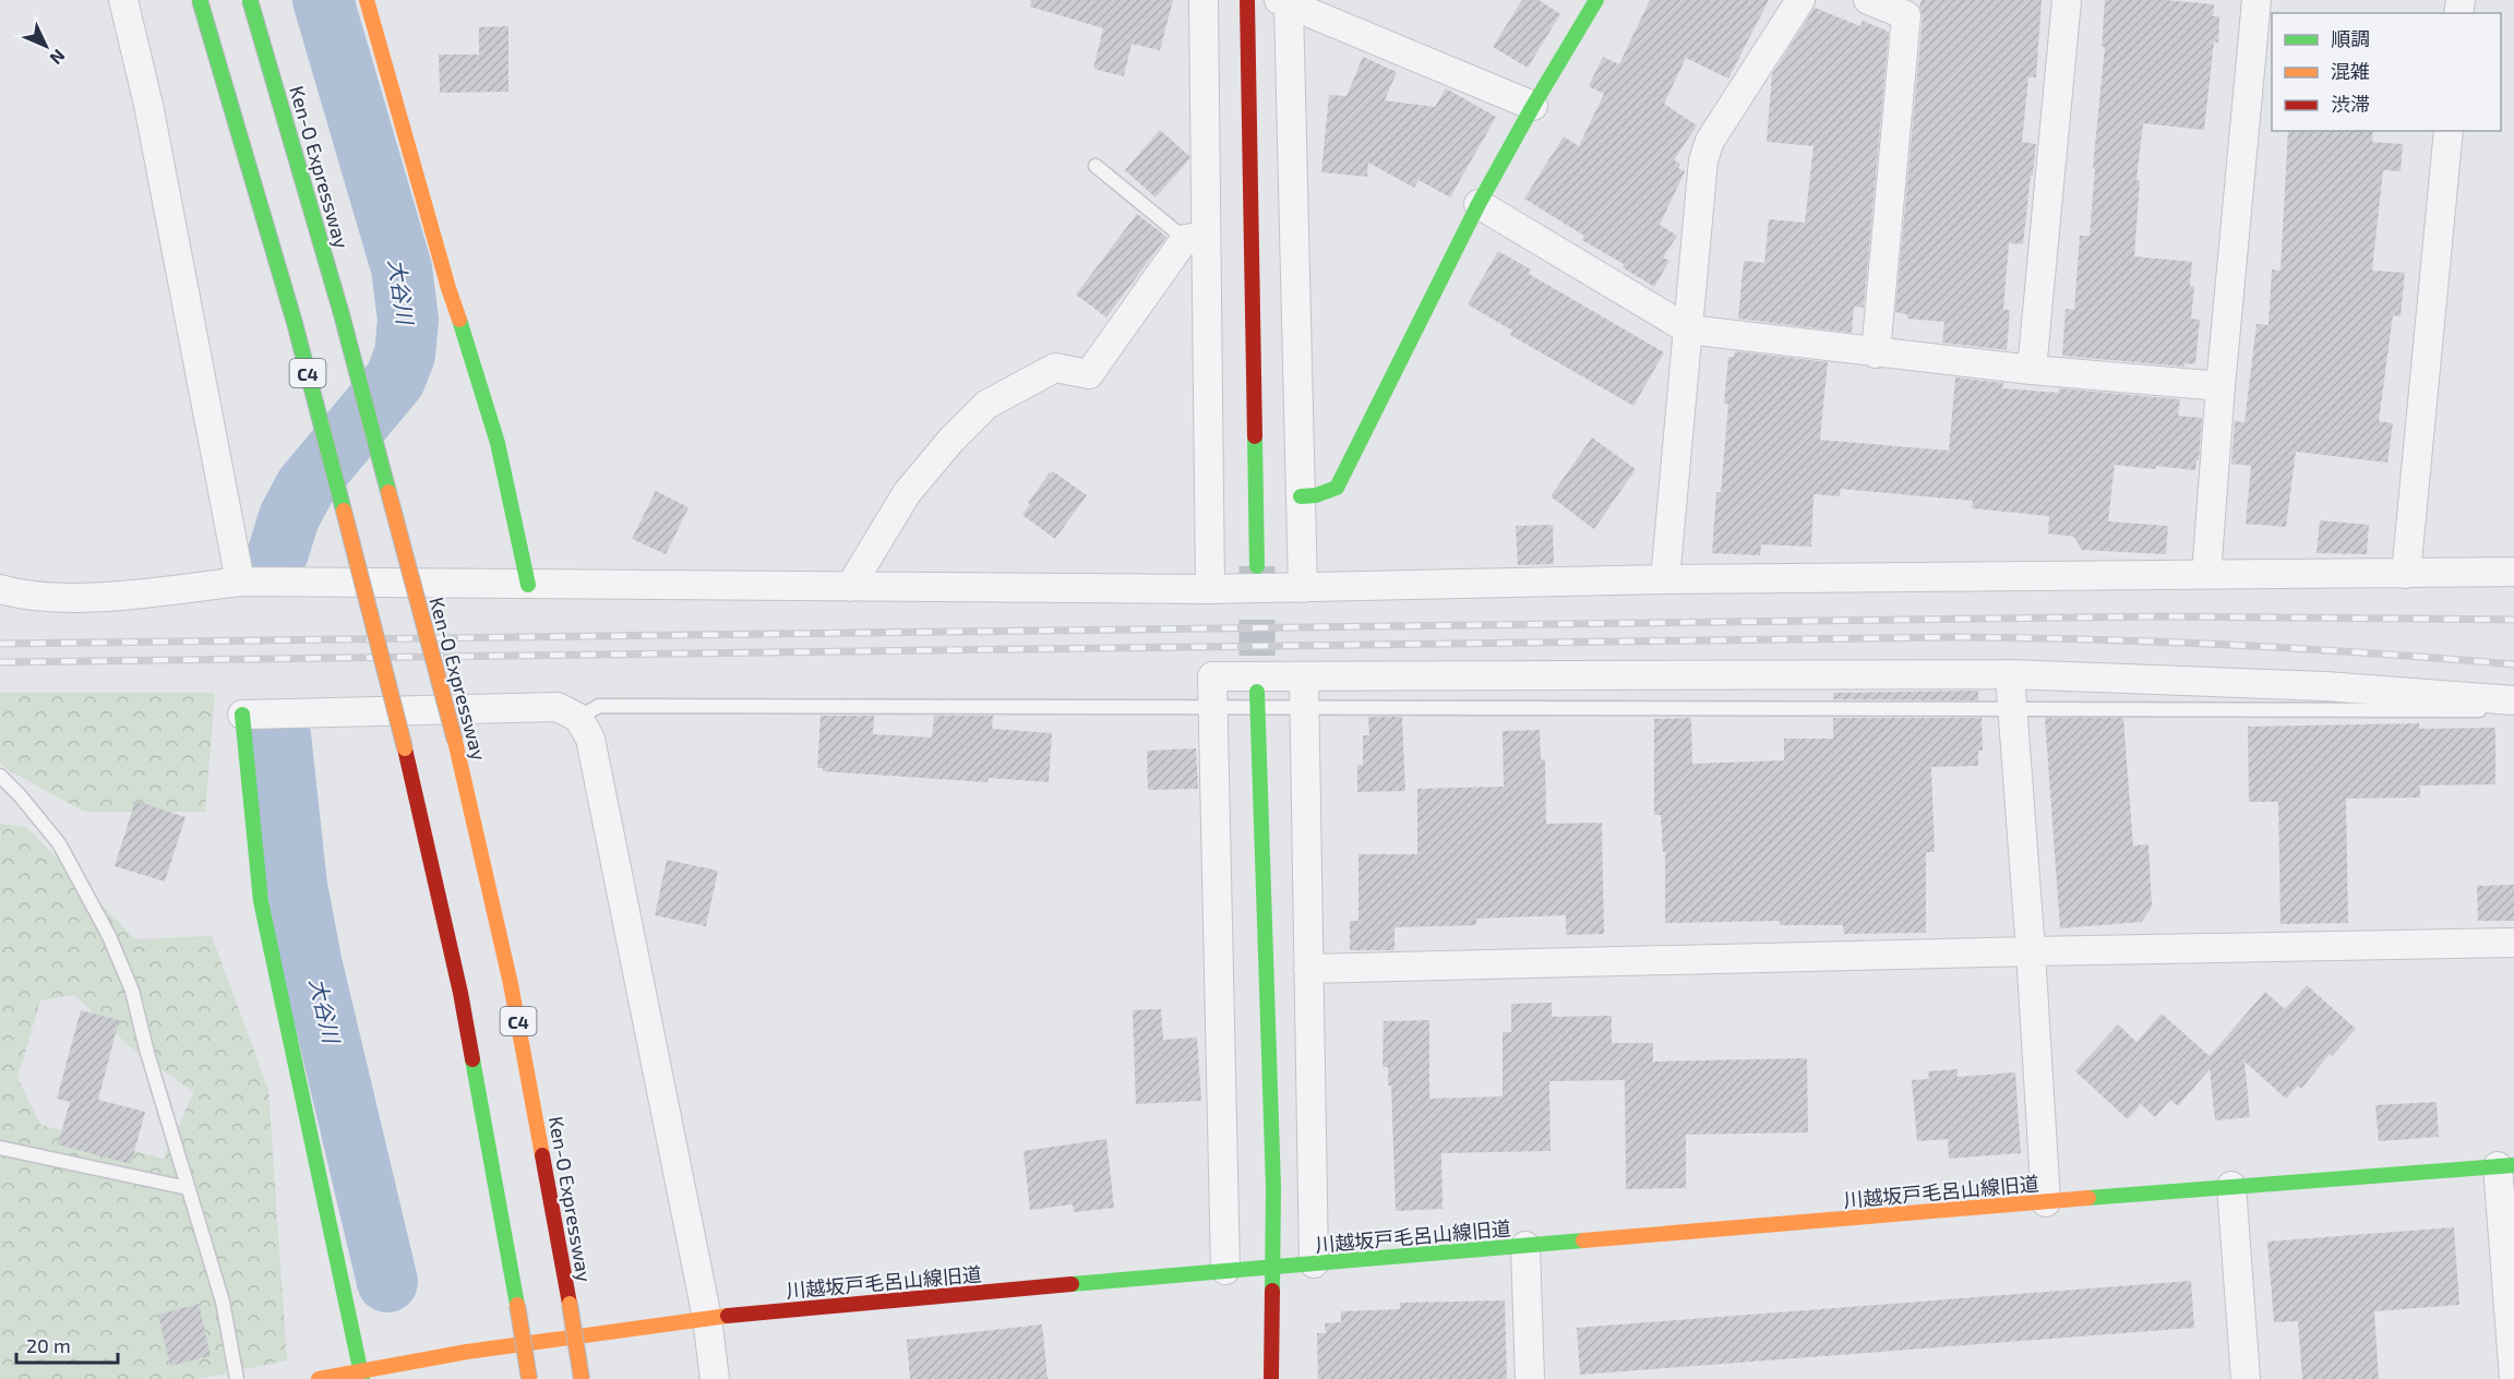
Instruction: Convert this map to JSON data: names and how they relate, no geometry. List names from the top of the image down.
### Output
{
  "streets": {
    "main road": ["Ken-O Expressway", "C4", "川越坂戸毛呂山線旧道"]
  },
  "water": ["大谷川"],
  "legend": ["順調", "混雑", "渋滞"],
  "scale_bar": "20 m",
  "north": "bottom right"
}
